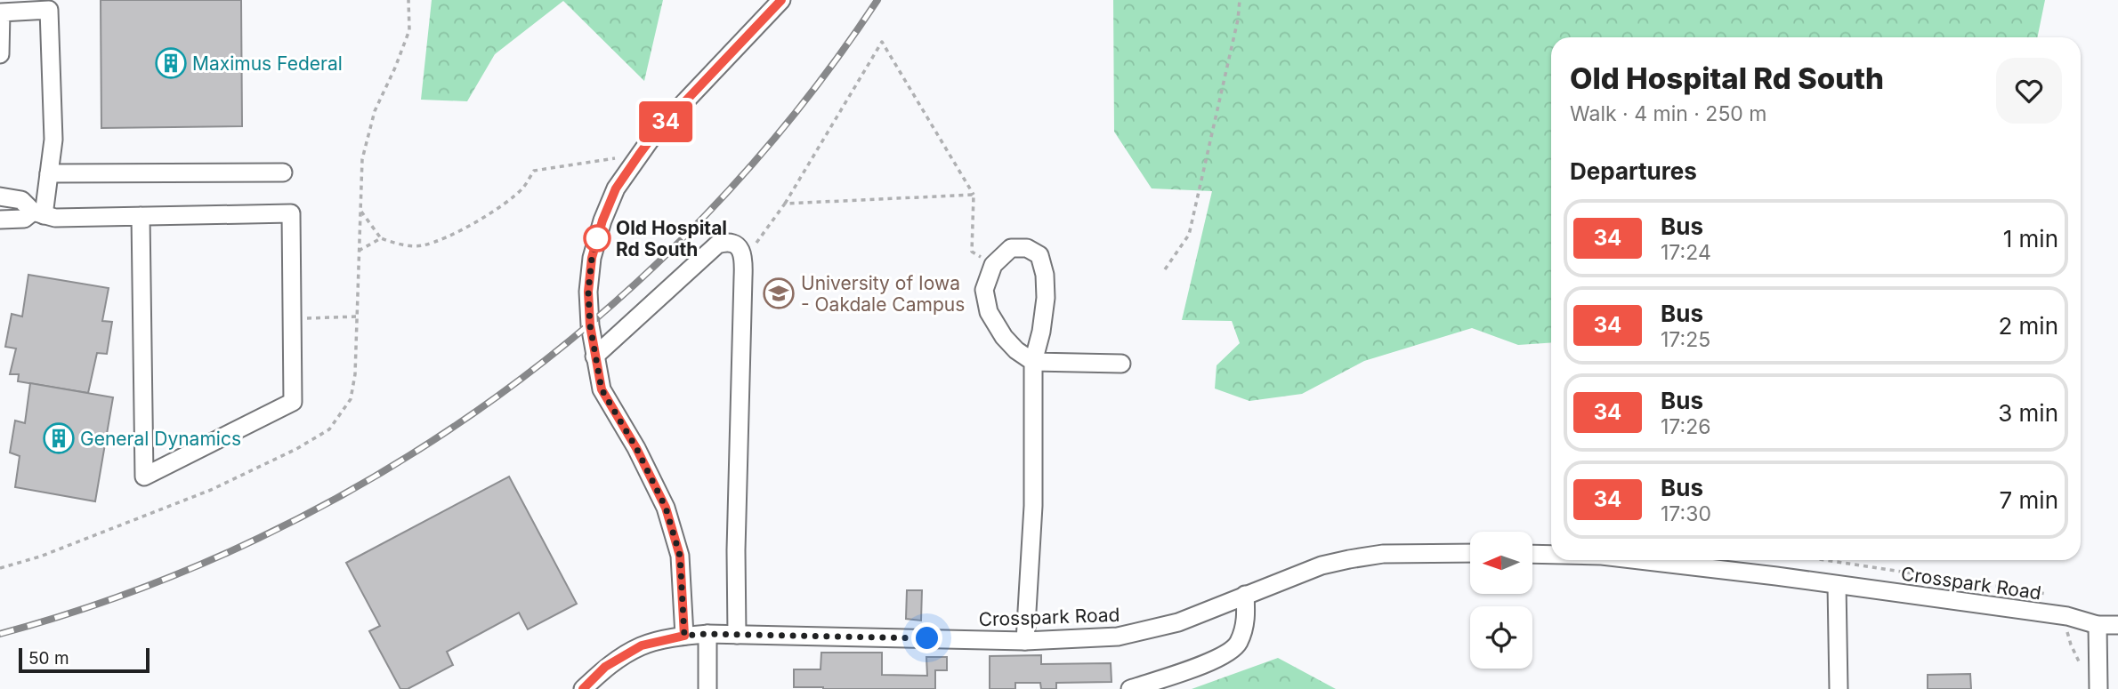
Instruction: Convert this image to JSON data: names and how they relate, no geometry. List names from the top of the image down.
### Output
{
  "streets": {
    "street": ["Crosspark Road"]
  },
  "places": {
    "building": ["Maximus Federal", "General Dynamics"],
    "other": ["Old Hospital Rd South"],
    "school or university": ["University of Iowa - Oakdale Campus"]
  },
  "lines": ["bus line 34"],
  "scale_bar": "50 m",
  "north": "left",
  "page": {
    "on_map": "34",
    "heading": [
      ["Old Hospital Rd South", "Walk · 4 min · 250 m"],
      "Departures"
    ],
    "list": [
      {
        "mark": "34",
        "name": "Bus",
        "note": "17:24",
        "value": "1 min"
      },
      {
        "mark": "34",
        "name": "Bus",
        "note": "17:25",
        "value": "2 min"
      },
      {
        "mark": "34",
        "name": "Bus",
        "note": "17:26",
        "value": "3 min"
      },
      {
        "mark": "34",
        "name": "Bus",
        "note": "17:30",
        "value": "7 min"
      }
    ],
    "scale": "50 m"
  }
}
